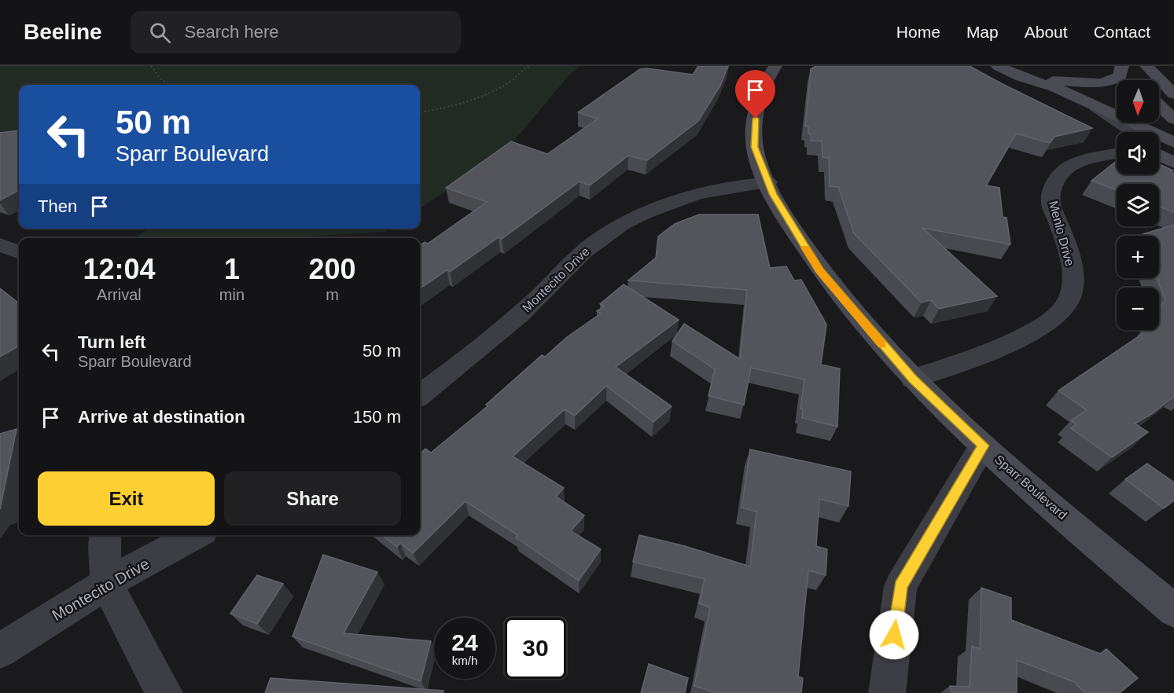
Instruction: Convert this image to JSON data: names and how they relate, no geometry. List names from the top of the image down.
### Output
{
  "streets": {
    "street": ["Menlo Drive", "Montecito Drive", "Sparr Boulevard"]
  },
  "crossings": [
    ["Menlo Drive", "Sparr Boulevard"],
    ["Montecito Drive", "Sparr Boulevard"]
  ],
  "north": "bottom",
  "page": {
    "header": "Beeline",
    "search": "Search here",
    "nav": [
      "Home",
      "Map",
      "About",
      "Contact"
    ],
    "map_buttons": ["+", "−"],
    "turn": ["50 m", "Sparr Boulevard"],
    "then": "Then",
    "eta": [
      "12:04",
      "Arrival",
      "1",
      "min",
      "200",
      "m"
    ],
    "list": [
      {
        "name": "Turn left",
        "note": "Sparr Boulevard",
        "value": "50 m"
      },
      {
        "name": "Arrive at destination",
        "value": "150 m"
      }
    ],
    "buttons": ["Exit", "Share"],
    "speed": "24 km/h",
    "limit": "30"
  }
}
